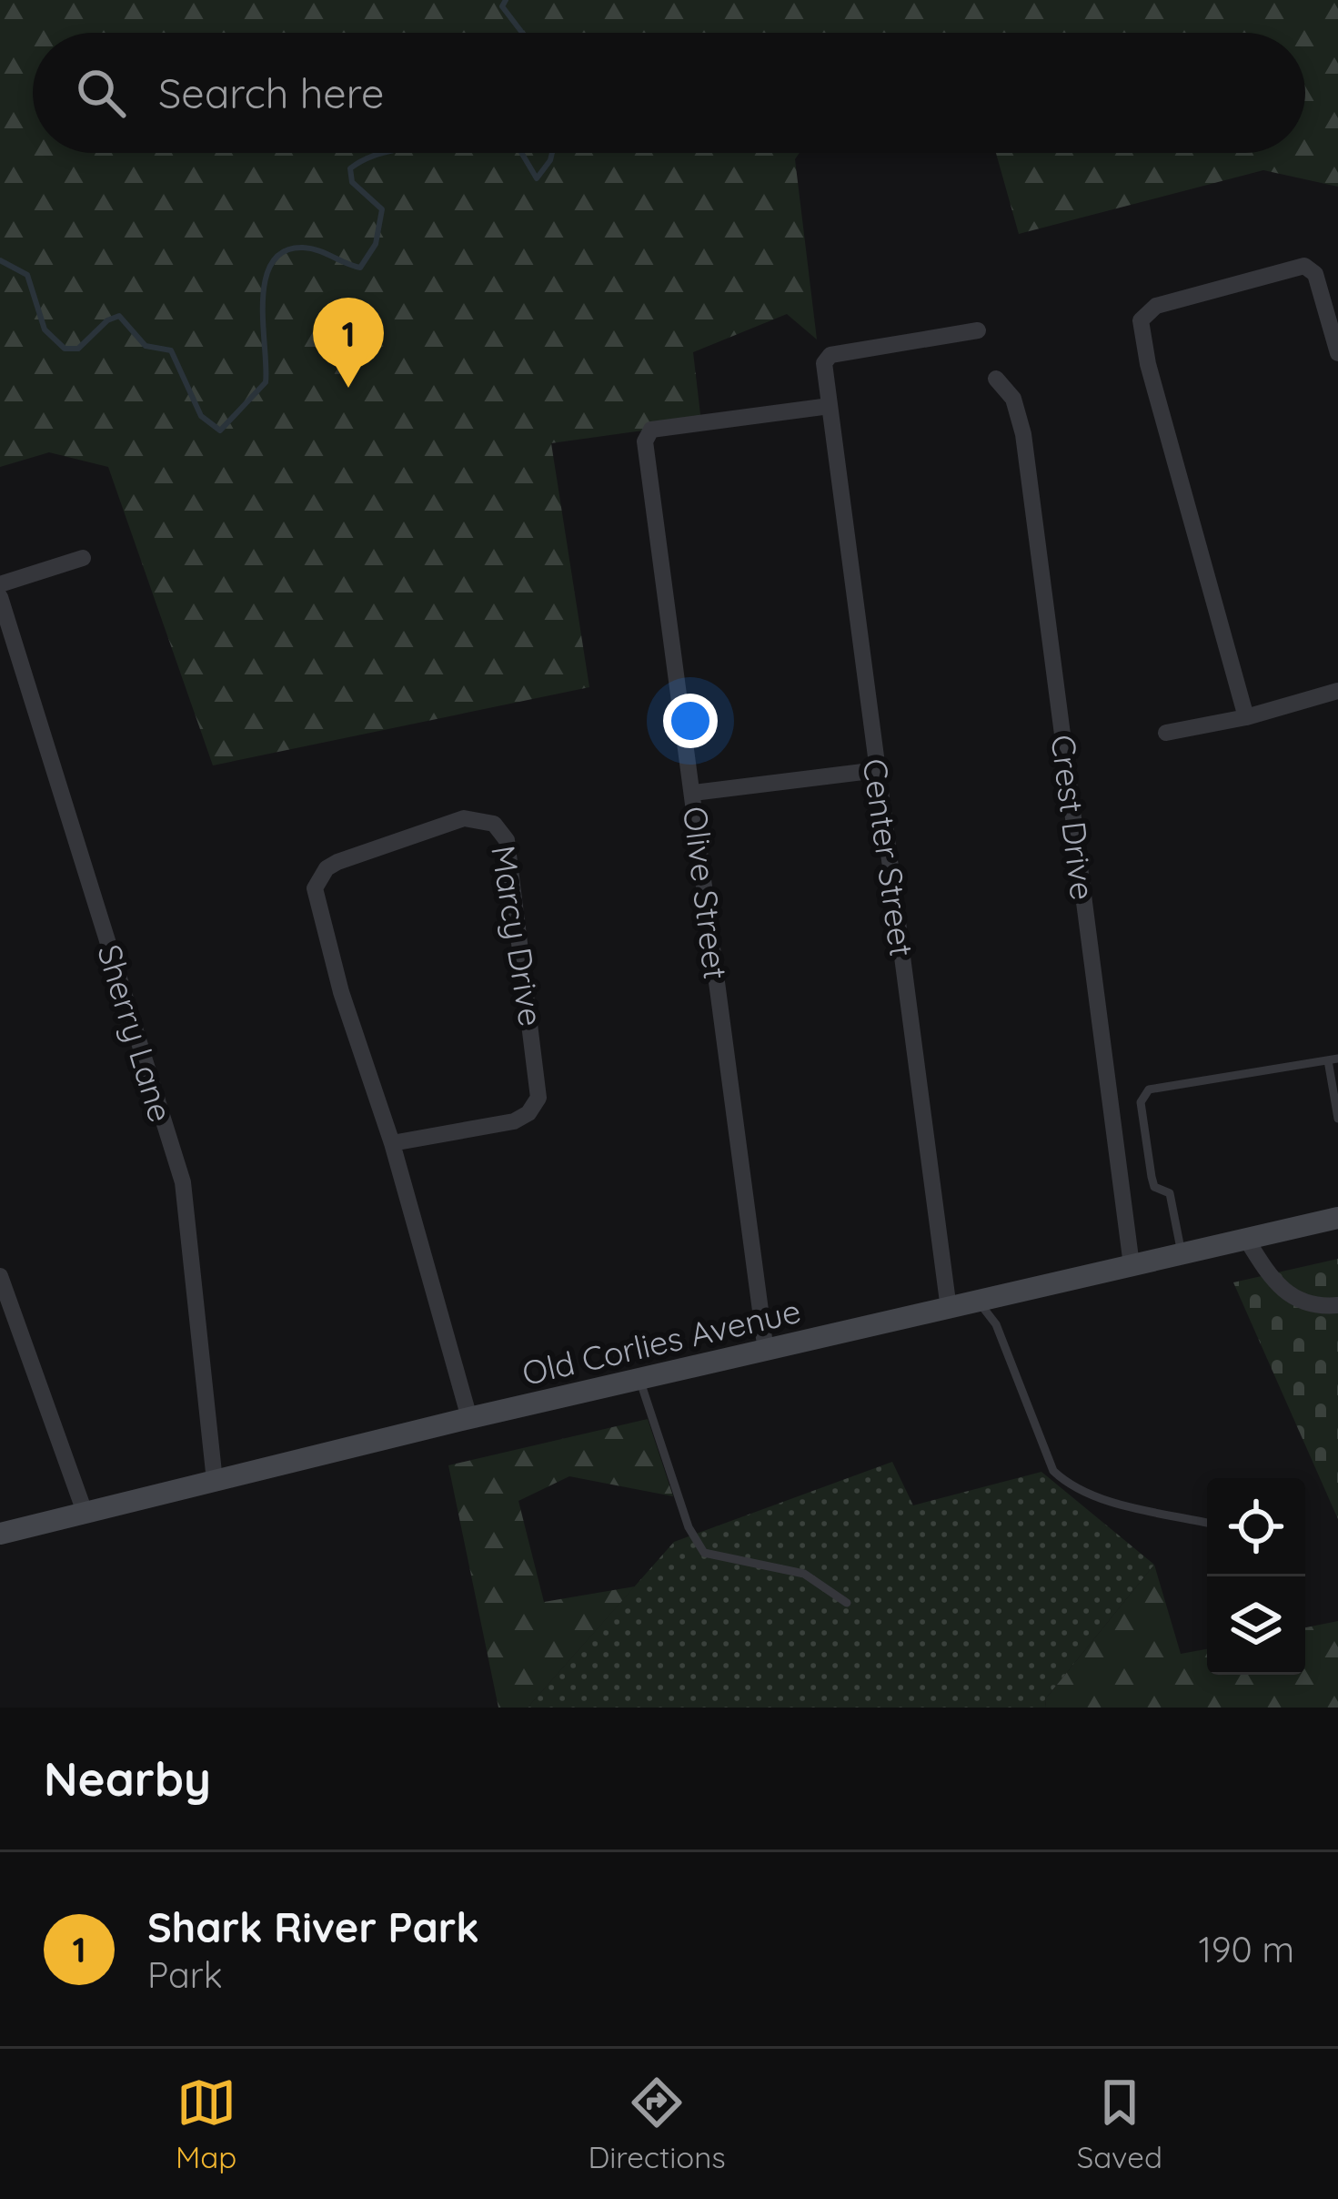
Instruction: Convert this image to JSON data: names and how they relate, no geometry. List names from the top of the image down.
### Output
{
  "streets": {
    "street": [
      "Crest Drive",
      "Center Street",
      "Olive Street",
      "Marcy Drive",
      "Sherry Lane",
      "Old Corlies Avenue"
    ]
  },
  "crossings": [
    ["Crest Drive", "Old Corlies Avenue"],
    ["Center Street", "Olive Street"],
    ["Center Street", "Old Corlies Avenue"],
    ["Olive Street", "Old Corlies Avenue"],
    ["Marcy Drive", "Old Corlies Avenue"],
    ["Sherry Lane", "Old Corlies Avenue"]
  ],
  "page": {
    "search": "Search here",
    "pins": "1",
    "heading": "Nearby",
    "list": [
      {
        "mark": "1",
        "name": "Shark River Park",
        "note": "Park",
        "value": "190 m"
      }
    ],
    "nav": ["Map", "Directions", "Saved"]
  }
}
